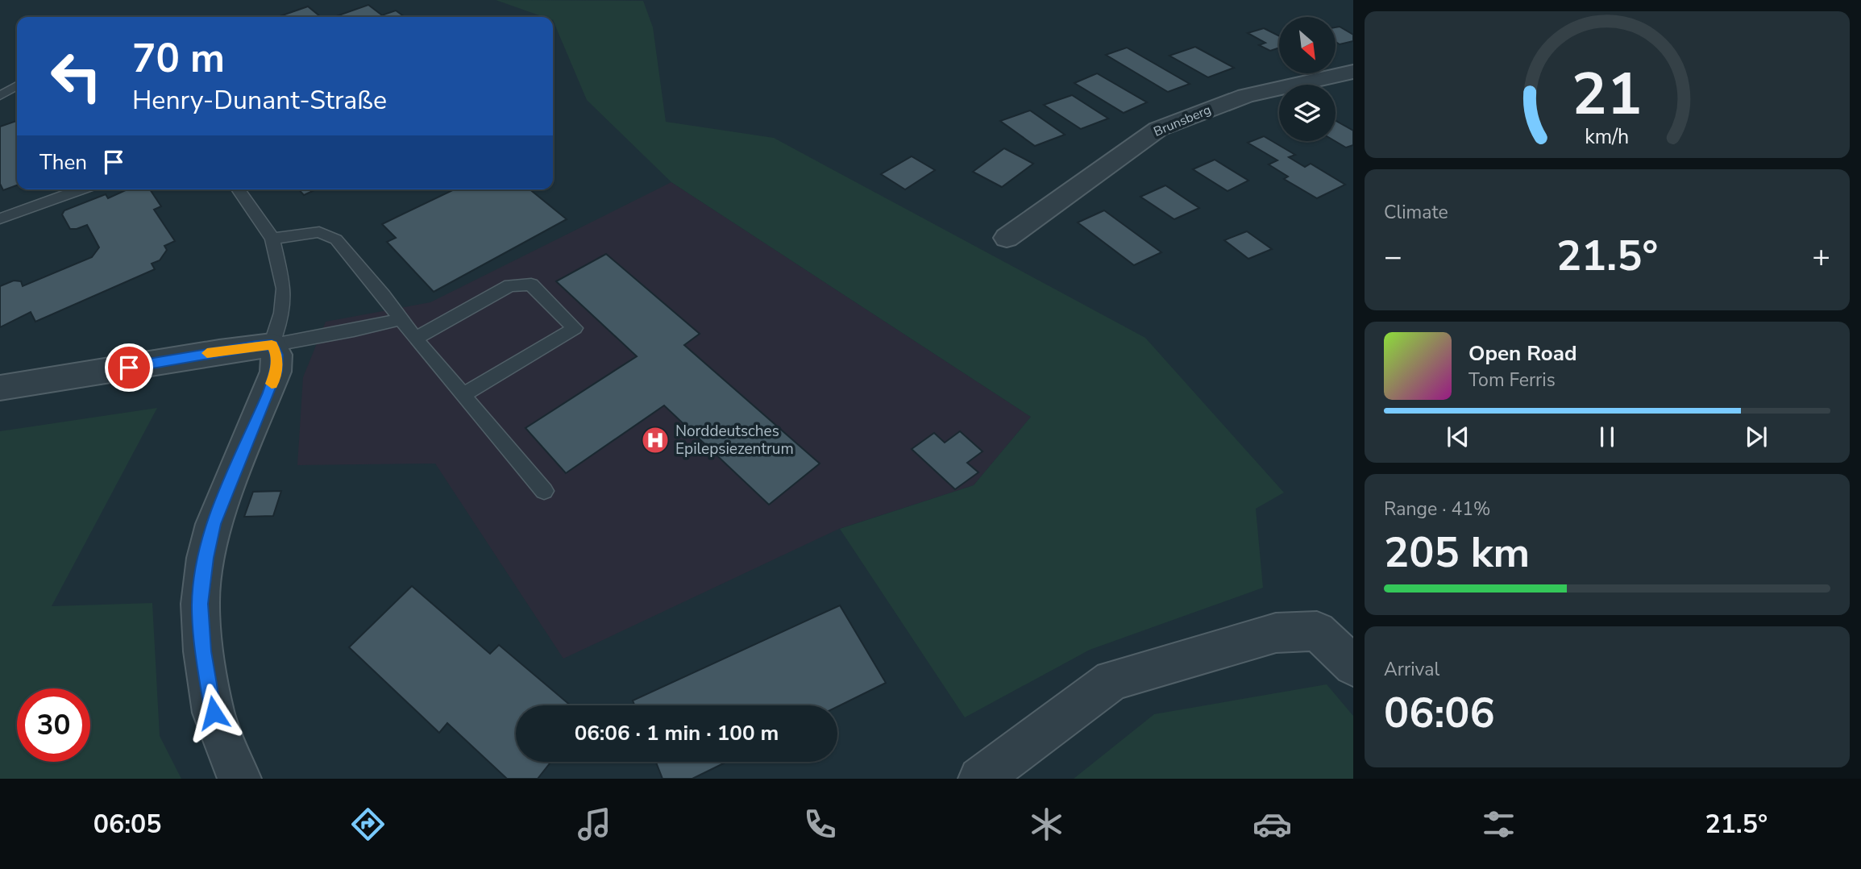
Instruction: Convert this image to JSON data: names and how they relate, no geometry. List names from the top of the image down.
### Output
{
  "streets": {
    "street": ["Brunsberg"]
  },
  "places": {
    "hospital": ["Norddeutsches Epilepsiezentrum"]
  },
  "north": "bottom right",
  "page": {
    "turn": ["70 m", "Henry-Dunant-Straße"],
    "then": "Then",
    "tile": [
      "Climate",
      ["Range · 41%", "205 km"],
      ["Arrival", "06:06"]
    ],
    "heat": ["−", "21.5°", "+"],
    "song": ["Open Road", "Tom Ferris"],
    "limit": "30",
    "trip": "06:06 · 1 min · 100 m",
    "tabs": ["06:05", "21.5°"],
    "gauge": ["21", "km/h"]
  }
}
